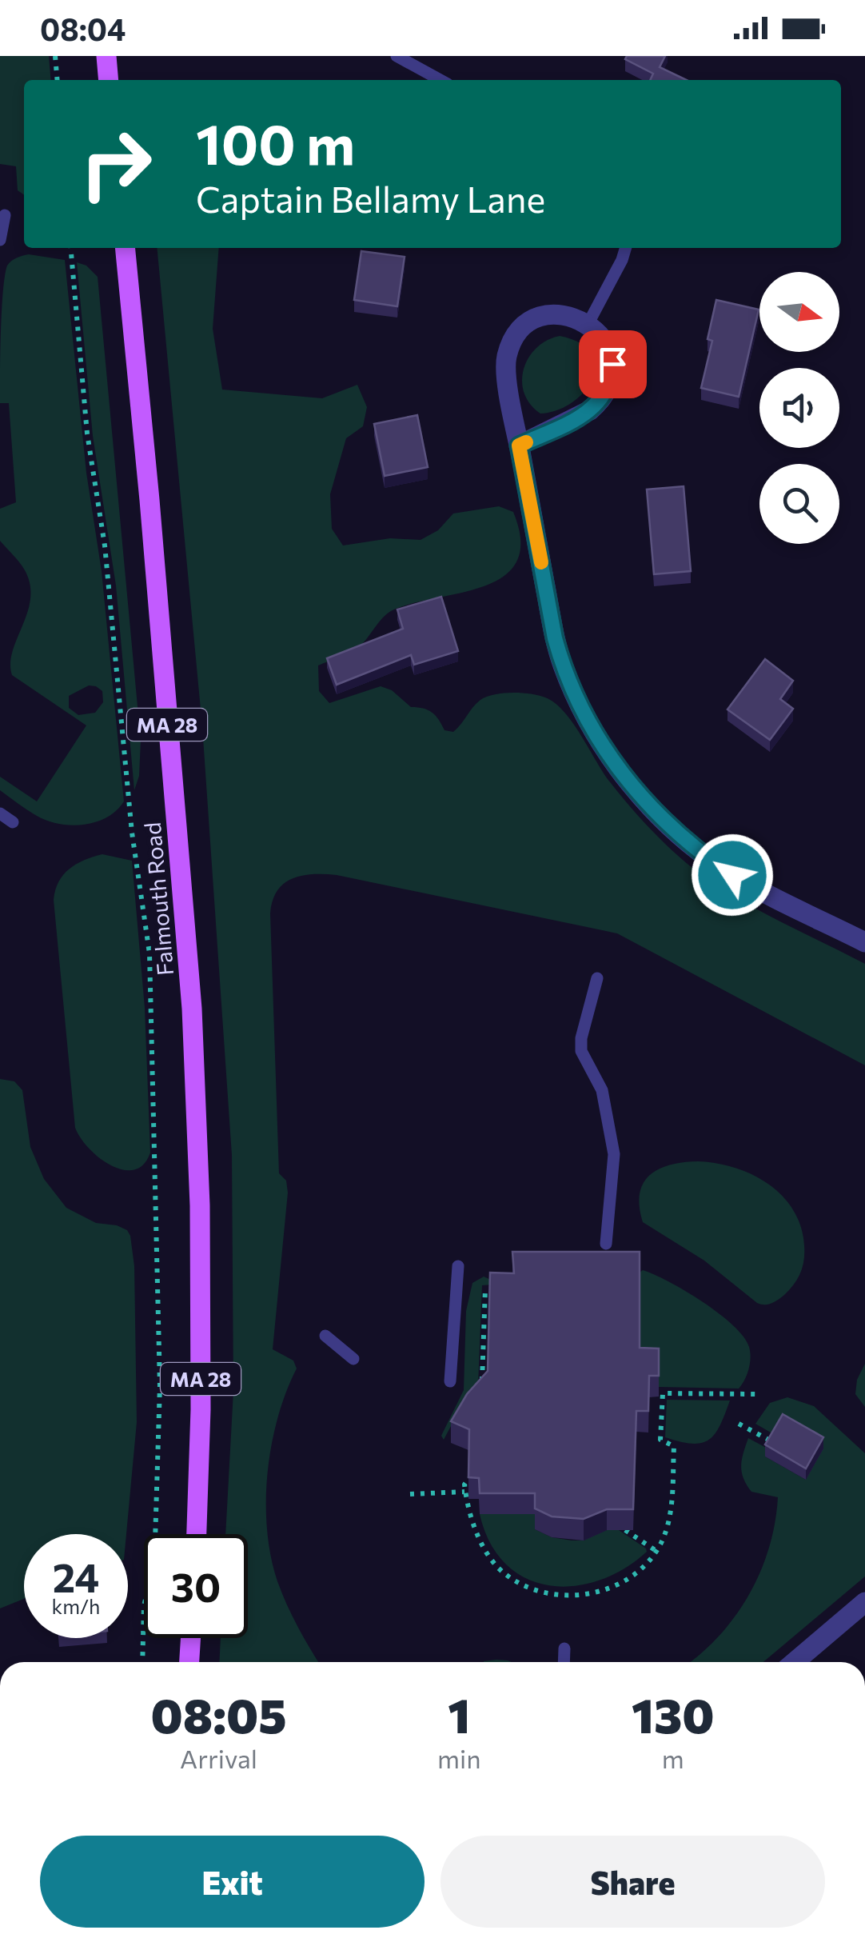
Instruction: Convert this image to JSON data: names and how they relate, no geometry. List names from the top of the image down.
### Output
{
  "streets": {
    "main road": ["MA 28", "Falmouth Road"]
  },
  "north": "right",
  "page": {
    "status": "08:04",
    "turn": ["100 m", "Captain Bellamy Lane"],
    "speed": "24 km/h",
    "limit": "30",
    "eta": [
      "08:05",
      "Arrival",
      "1",
      "min",
      "130",
      "m"
    ],
    "buttons": ["Exit", "Share"]
  }
}
